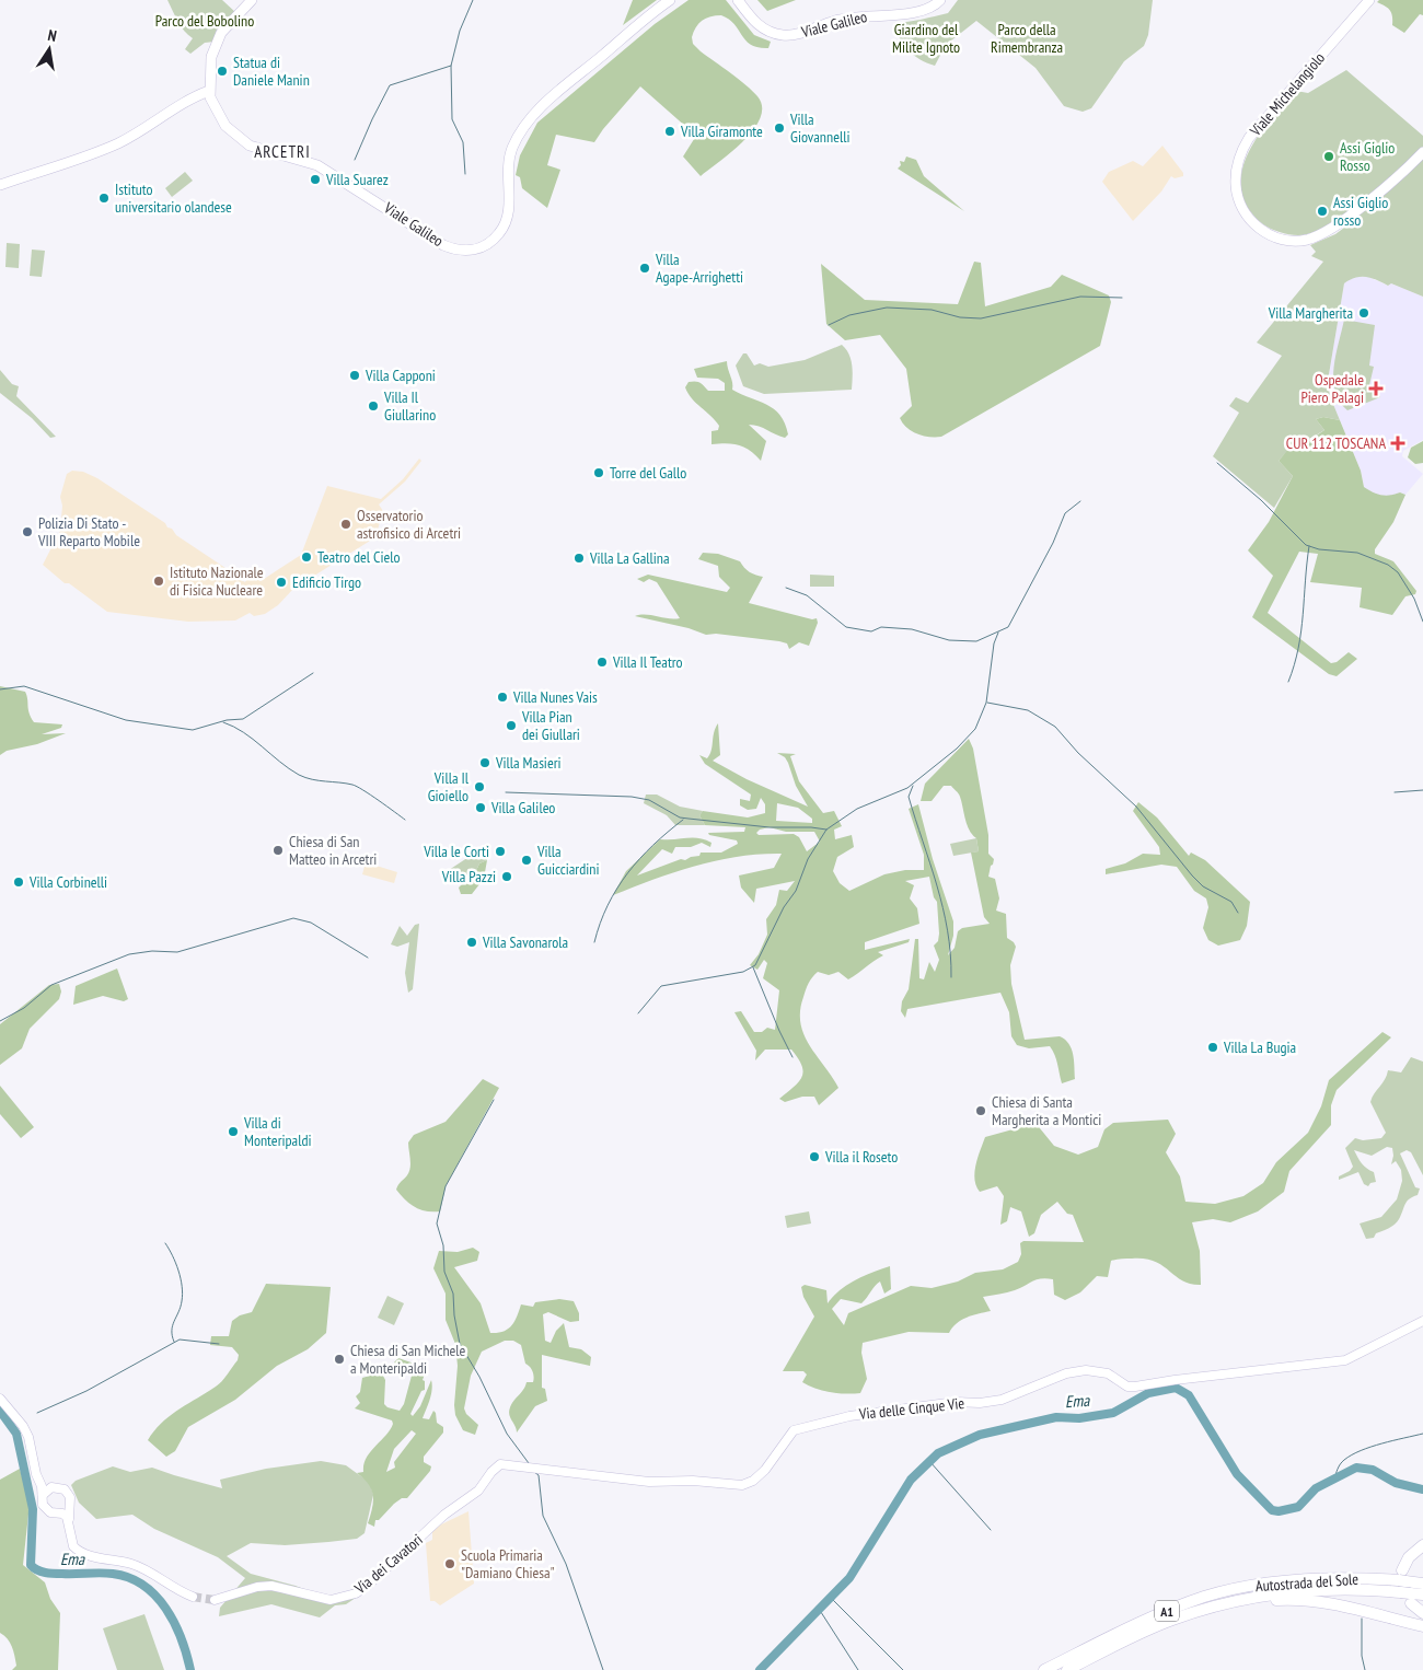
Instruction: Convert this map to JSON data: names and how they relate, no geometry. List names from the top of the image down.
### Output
{
  "streets": {
    "highway": ["Autostrada del Sole", "A1"],
    "main road": ["Viale Galileo", "Viale Michelangiolo"],
    "street": ["Via delle Cinque Vie", "Via dei Cavatori"]
  },
  "crossings": [
    ["Via delle Cinque Vie", "Via dei Cavatori"]
  ],
  "districts": ["ARCETRI"],
  "water": ["Ema"],
  "parks": ["Parco del Bobolino", "Giardino del Milite Ignoto", "Parco della Rimembranza"],
  "places": {
    "other": [
      "Statua di Daniele Manin",
      "Villa Giovannelli",
      "Villa Giramonte",
      "Assi Giglio Rosso",
      "Villa Suarez",
      "Istituto universitario olandese",
      "Assi Giglio rosso",
      "Villa Agape-Arrighetti",
      "Villa Margherita",
      "Villa Capponi",
      "Villa Il Giullarino",
      "Torre del Gallo",
      "Osservatorio astrofisico di Arcetri",
      "Polizia Di Stato - VIII Reparto Mobile",
      "Teatro del Cielo",
      "Villa La Gallina",
      "Istituto Nazionale di Fisica Nucleare",
      "Edificio Tirgo",
      "Villa Il Teatro",
      "Villa Nunes Vais",
      "Villa Pian dei Giullari",
      "Villa Masieri",
      "Villa Il Gioiello",
      "Villa Galileo",
      "Chiesa di San Matteo in Arcetri",
      "Villa le Corti",
      "Villa Guicciardini",
      "Villa Pazzi",
      "Villa Corbinelli",
      "Villa Savonarola",
      "Villa La Bugia",
      "Chiesa di Santa Margherita a Montici",
      "Villa di Monteripaldi",
      "Villa il Roseto",
      "Chiesa di San Michele a Monteripaldi",
      "Scuola Primaria \"Damiano Chiesa\""
    ],
    "health": ["Ospedale Piero Palagi", "CUR 112 TOSCANA"]
  },
  "north": "top"
}
